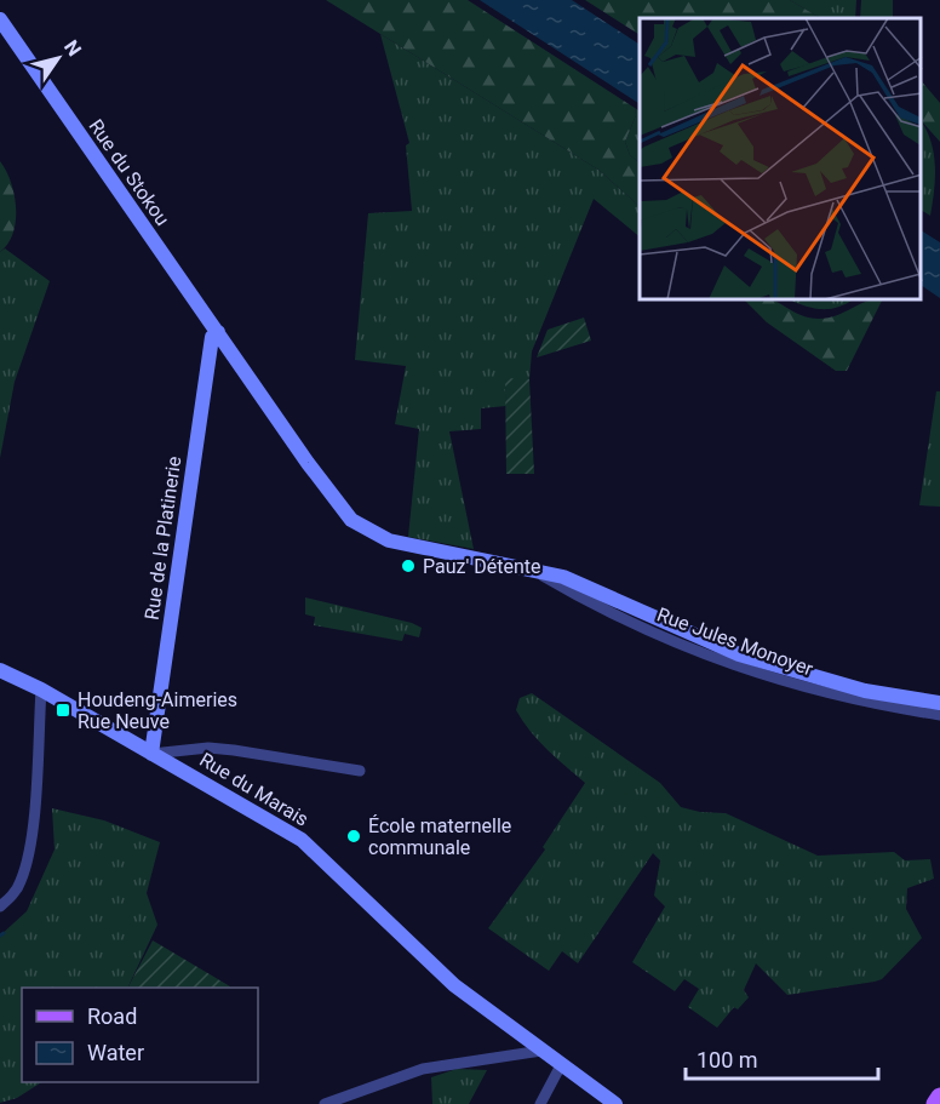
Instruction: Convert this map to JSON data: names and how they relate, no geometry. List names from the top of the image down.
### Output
{
  "streets": {
    "street": [
      "Rue du Stokou",
      "Rue de la Platinerie",
      "Rue Jules Monoyer",
      "Rue du Marais"
    ]
  },
  "crossings": [
    ["Rue du Stokou", "Rue de la Platinerie"],
    ["Rue du Stokou", "Rue Jules Monoyer"],
    ["Rue de la Platinerie", "Rue du Marais"]
  ],
  "places": {
    "other": ["Pauz' Détente", "École maternelle communale"],
    "transit": ["Houdeng-Aimeries Rue Neuve"]
  },
  "legend": ["Road", "Water"],
  "scale_bar": "100 m",
  "north": "top right"
}
